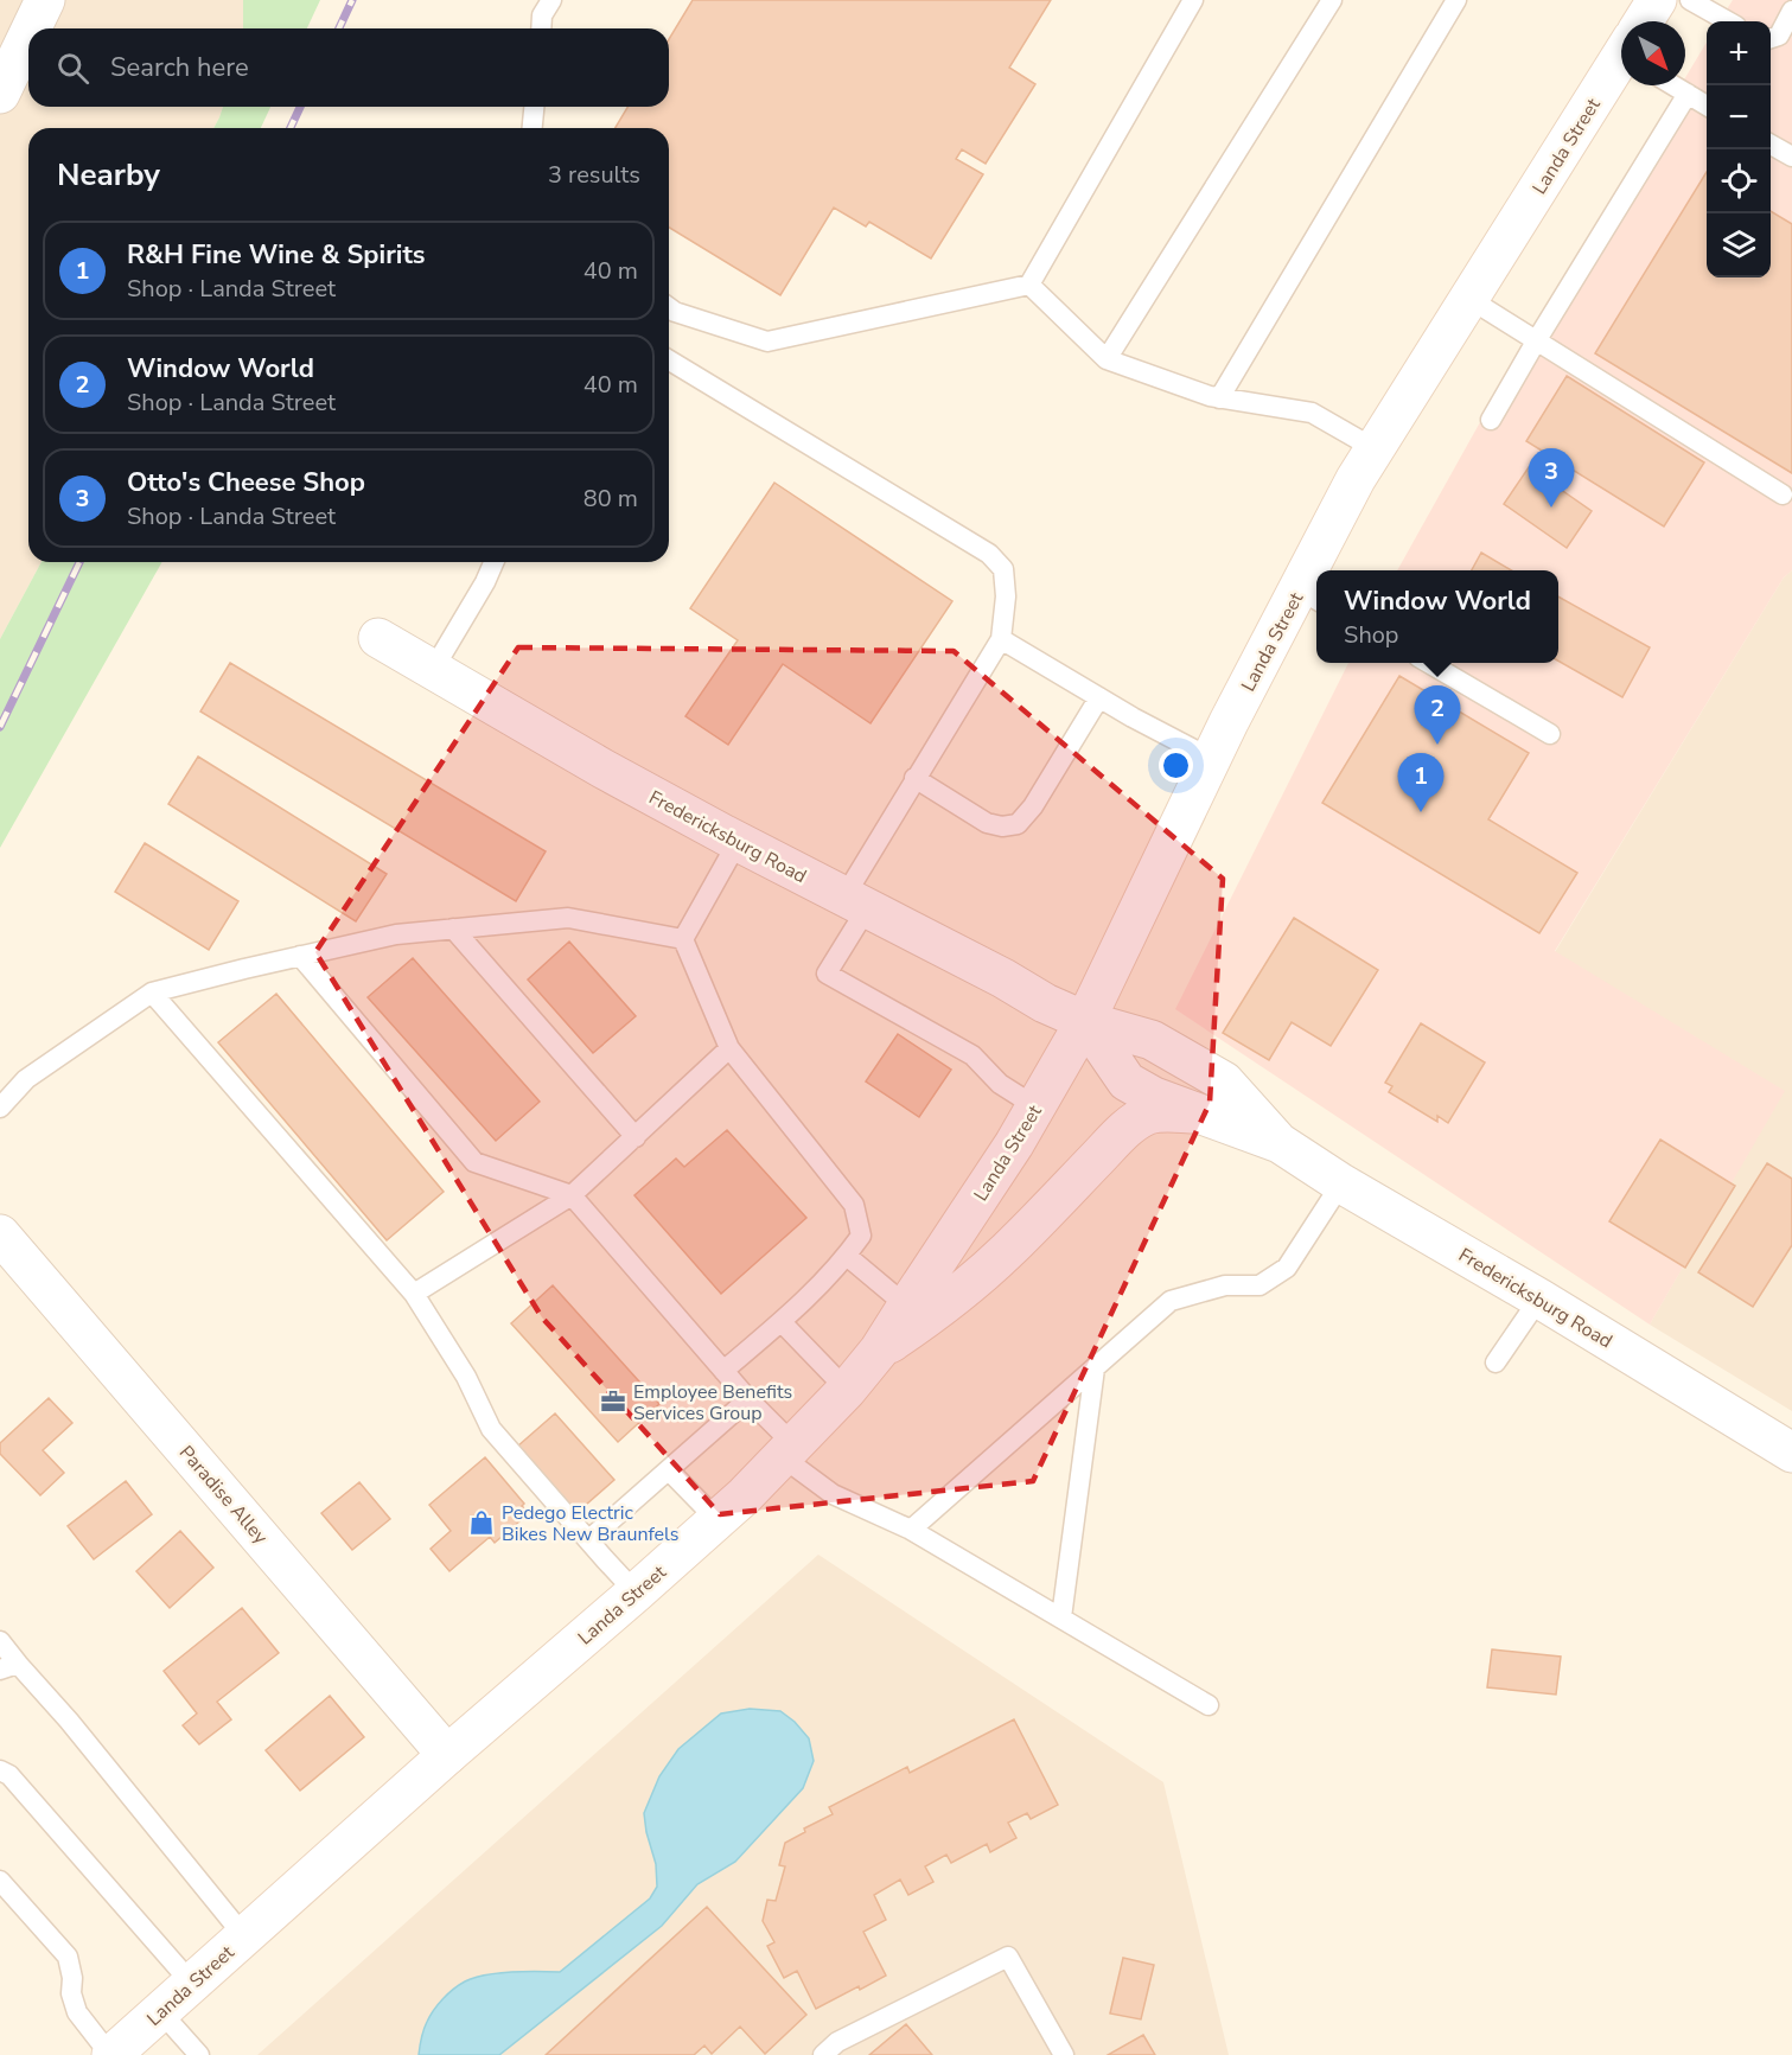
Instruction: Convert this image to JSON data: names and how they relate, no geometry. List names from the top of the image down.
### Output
{
  "streets": {
    "main road": ["Landa Street", "Fredericksburg Road", "Paradise Alley"]
  },
  "crossings": [
    ["Landa Street", "Fredericksburg Road"],
    ["Landa Street", "Paradise Alley"]
  ],
  "places": {
    "office": ["Employee Benefits Services Group"],
    "shop": ["Pedego Electric Bikes New Braunfels"]
  },
  "north": "bottom right",
  "page": {
    "map_buttons": ["+", "−"],
    "search": "Search here",
    "heading": ["Nearby", "3 results"],
    "list": [
      {
        "mark": "1",
        "name": "R&H Fine Wine & Spirits",
        "note": "Shop · Landa Street",
        "value": "40 m"
      },
      {
        "mark": "2",
        "name": "Window World",
        "note": "Shop · Landa Street",
        "value": "40 m"
      },
      {
        "mark": "3",
        "name": "Otto's Cheese Shop",
        "note": "Shop · Landa Street",
        "value": "80 m"
      }
    ],
    "pins": ["3", "2", "1"],
    "popup": ["Window World", "Shop"]
  }
}
